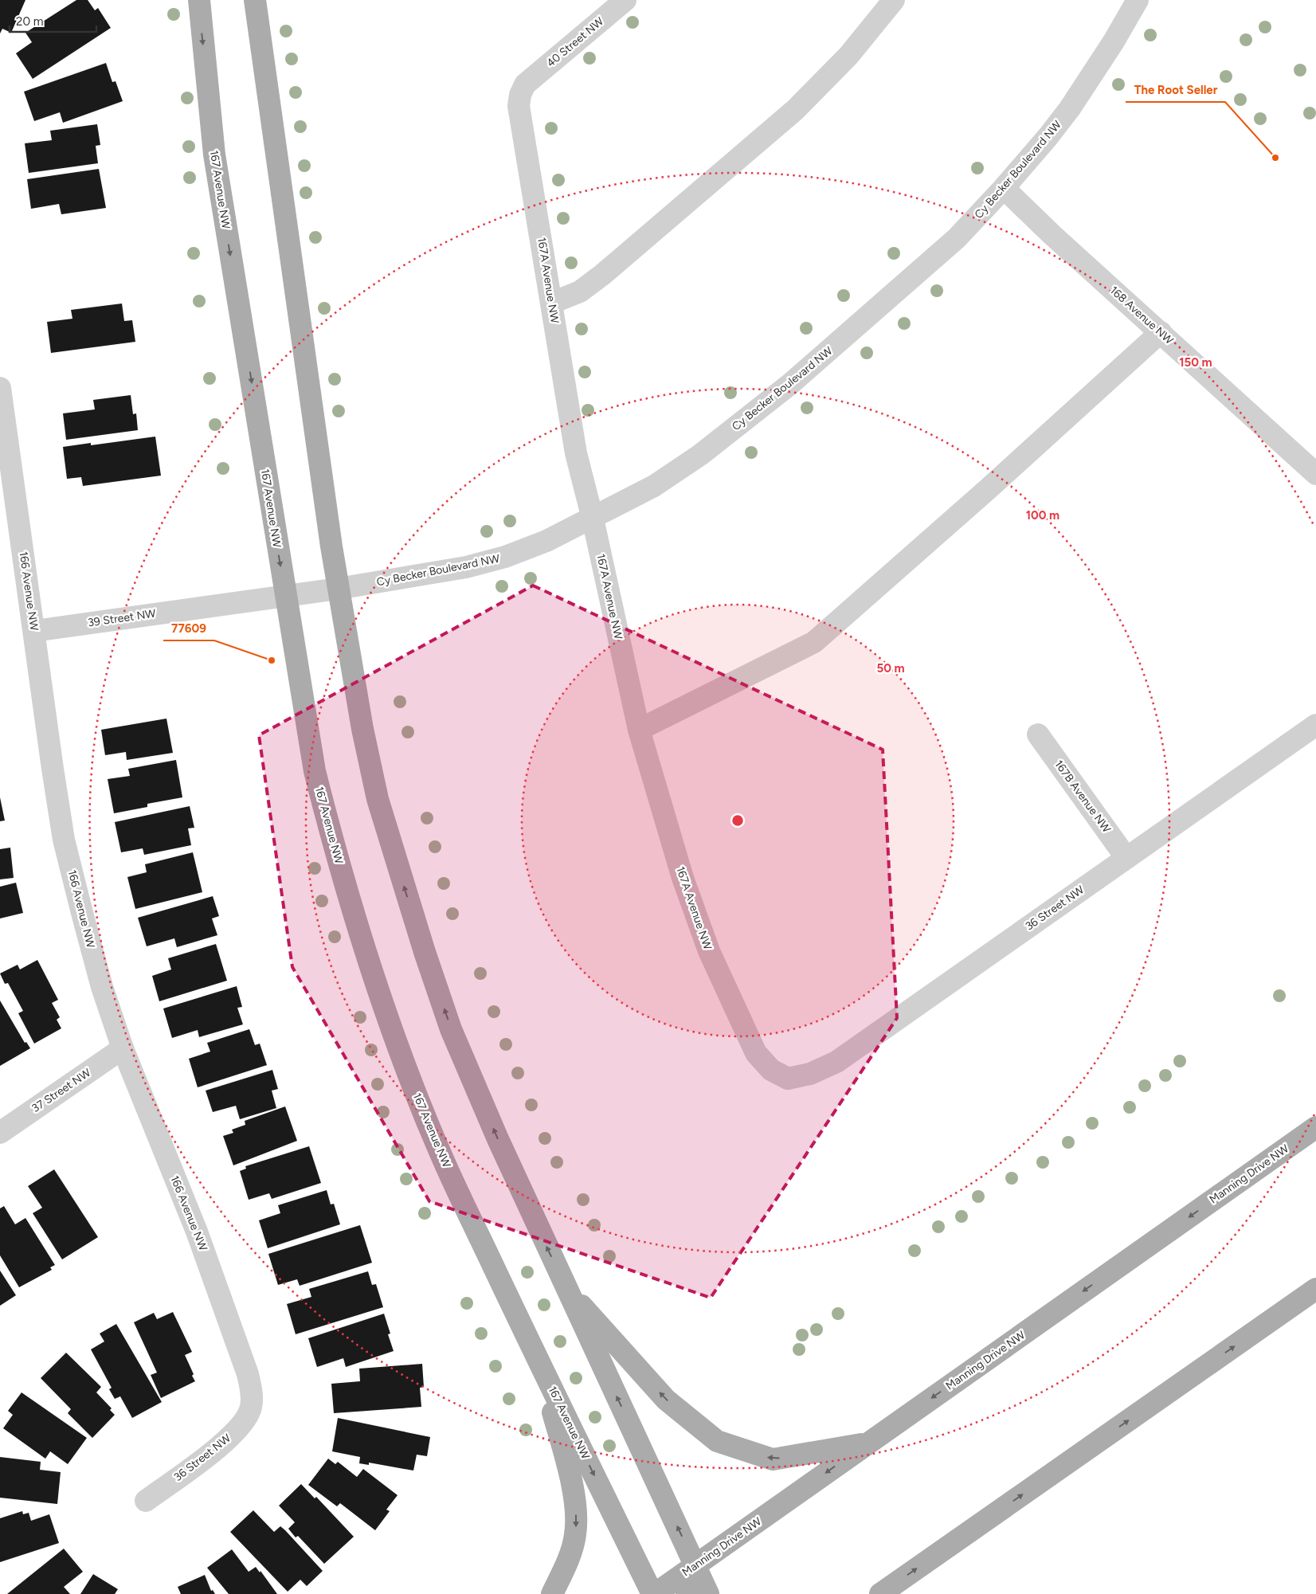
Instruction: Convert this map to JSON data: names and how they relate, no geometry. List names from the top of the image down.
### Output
{
  "streets": {
    "main road": ["167 Avenue NW", "Manning Drive NW"],
    "street": [
      "40 Street NW",
      "Cy Becker Boulevard NW",
      "167A Avenue NW",
      "168 Avenue NW",
      "166 Avenue NW",
      "39 Street NW",
      "167B Avenue NW",
      "36 Street NW",
      "37 Street NW"
    ]
  },
  "crossings": [
    ["40 Street NW", "167A Avenue NW"],
    ["Cy Becker Boulevard NW", "167 Avenue NW"],
    ["Cy Becker Boulevard NW", "167A Avenue NW"],
    ["Cy Becker Boulevard NW", "168 Avenue NW"],
    ["Cy Becker Boulevard NW", "39 Street NW"],
    ["167 Avenue NW", "39 Street NW"],
    ["167 Avenue NW", "Manning Drive NW"],
    ["167A Avenue NW", "36 Street NW"],
    ["166 Avenue NW", "39 Street NW"],
    ["166 Avenue NW", "36 Street NW"],
    ["166 Avenue NW", "37 Street NW"],
    ["167B Avenue NW", "36 Street NW"]
  ],
  "places": ["The Root Seller", "77609"],
  "scale_bar": "20 m",
  "rings": ["150 m", "100 m", "50 m"]
}
